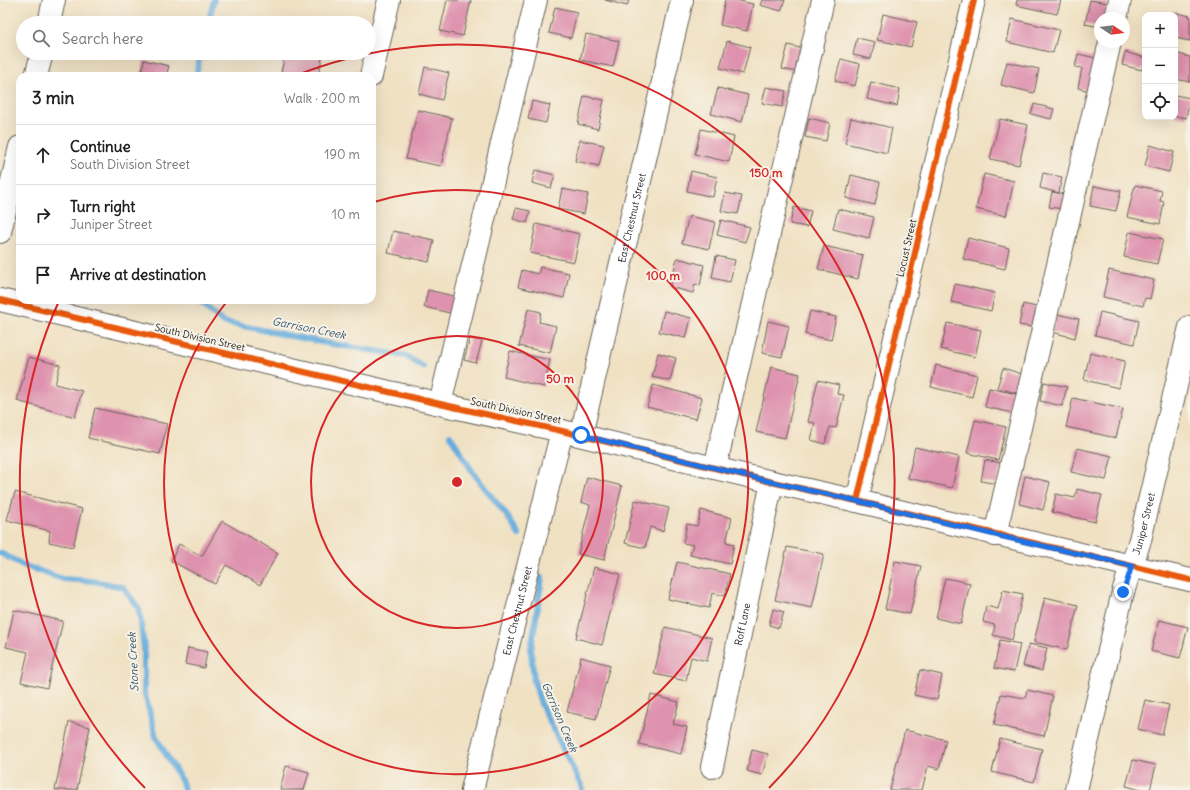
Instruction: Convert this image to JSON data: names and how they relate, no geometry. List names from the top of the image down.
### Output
{
  "streets": {
    "street": [
      "East Chestnut Street",
      "Locust Street",
      "South Division Street",
      "Juniper Street",
      "Roff Lane"
    ]
  },
  "crossings": [
    ["East Chestnut Street", "South Division Street"],
    ["Locust Street", "South Division Street"],
    ["South Division Street", "Juniper Street"],
    ["South Division Street", "Roff Lane"]
  ],
  "water": ["Garrison Creek", "Stone Creek"],
  "north": "right",
  "page": {
    "map_buttons": ["+", "−"],
    "search": "Search here",
    "heading": ["3 min", "Walk · 200 m"],
    "list": [
      ["Continue", "South Division Street", "190 m"],
      ["Turn right", "Juniper Street", "10 m"],
      "Arrive at destination"
    ]
  },
  "rings": ["150 m", "100 m", "50 m"]
}
